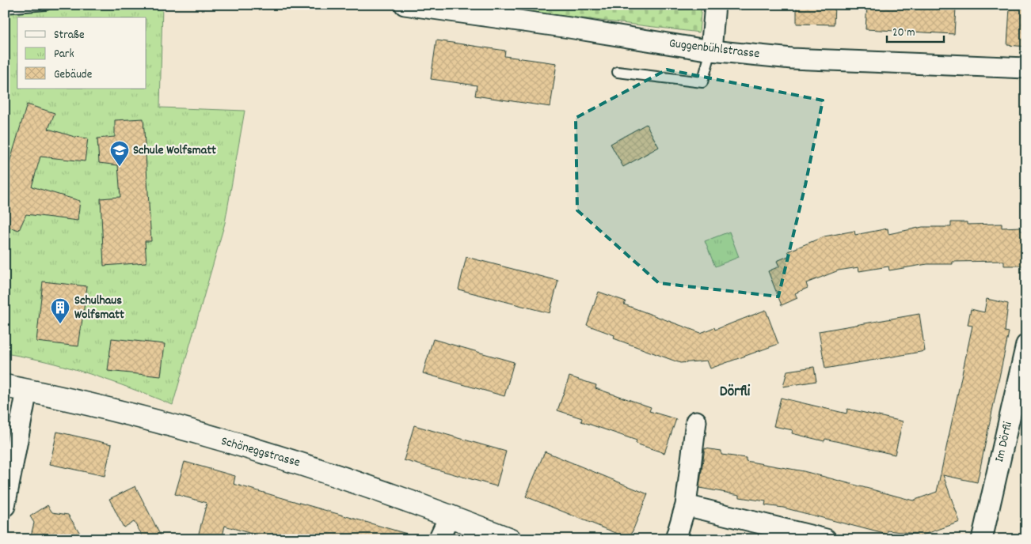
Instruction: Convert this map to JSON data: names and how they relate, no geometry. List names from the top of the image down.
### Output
{
  "streets": {
    "street": ["Guggenbühlstrasse", "Im Dörfli", "Schöneggstrasse"]
  },
  "districts": ["Dörfli"],
  "places": {
    "school or university": ["Schule Wolfsmatt"],
    "building": ["Schulhaus Wolfsmatt"]
  },
  "legend": ["Straße", "Park", "Gebäude"],
  "scale_bar": "20 m"
}
